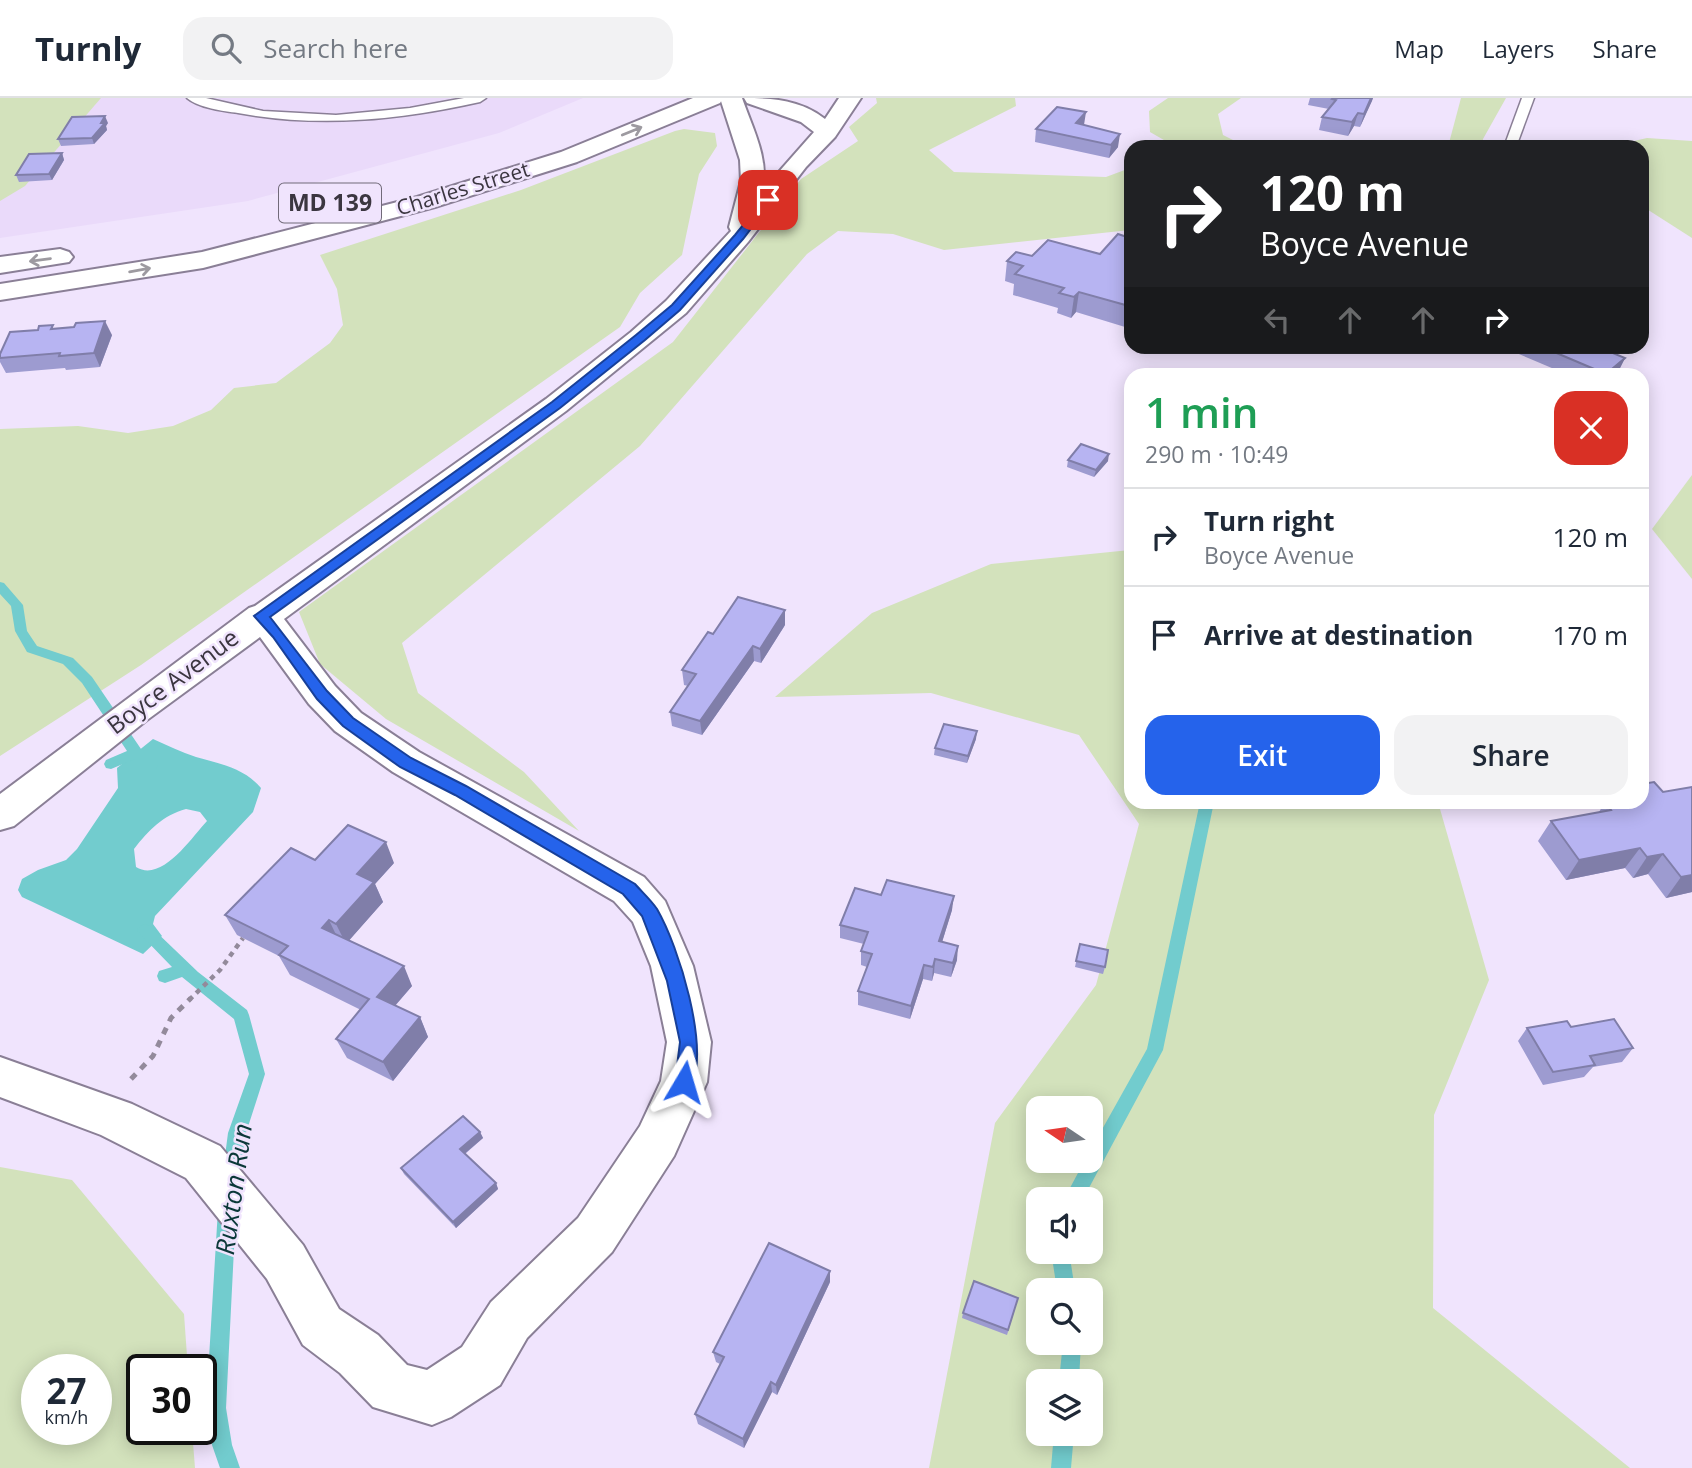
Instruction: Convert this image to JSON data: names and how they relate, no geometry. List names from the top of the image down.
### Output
{
  "streets": {
    "street": ["Charles Street", "MD 139", "Boyce Avenue"]
  },
  "one_way": ["Charles Street"],
  "water": ["Ruxton Run"],
  "north": "left",
  "page": {
    "header": "Turnly",
    "search": "Search here",
    "nav": ["Map", "Layers", "Share"],
    "turn": ["120 m", "Boyce Avenue"],
    "heading": ["1 min", "290 m · 10:49"],
    "list": [
      {
        "name": "Turn right",
        "note": "Boyce Avenue",
        "value": "120 m"
      },
      {
        "name": "Arrive at destination",
        "value": "170 m"
      }
    ],
    "buttons": ["Exit", "Share"],
    "speed": "27 km/h",
    "limit": "30"
  }
}
